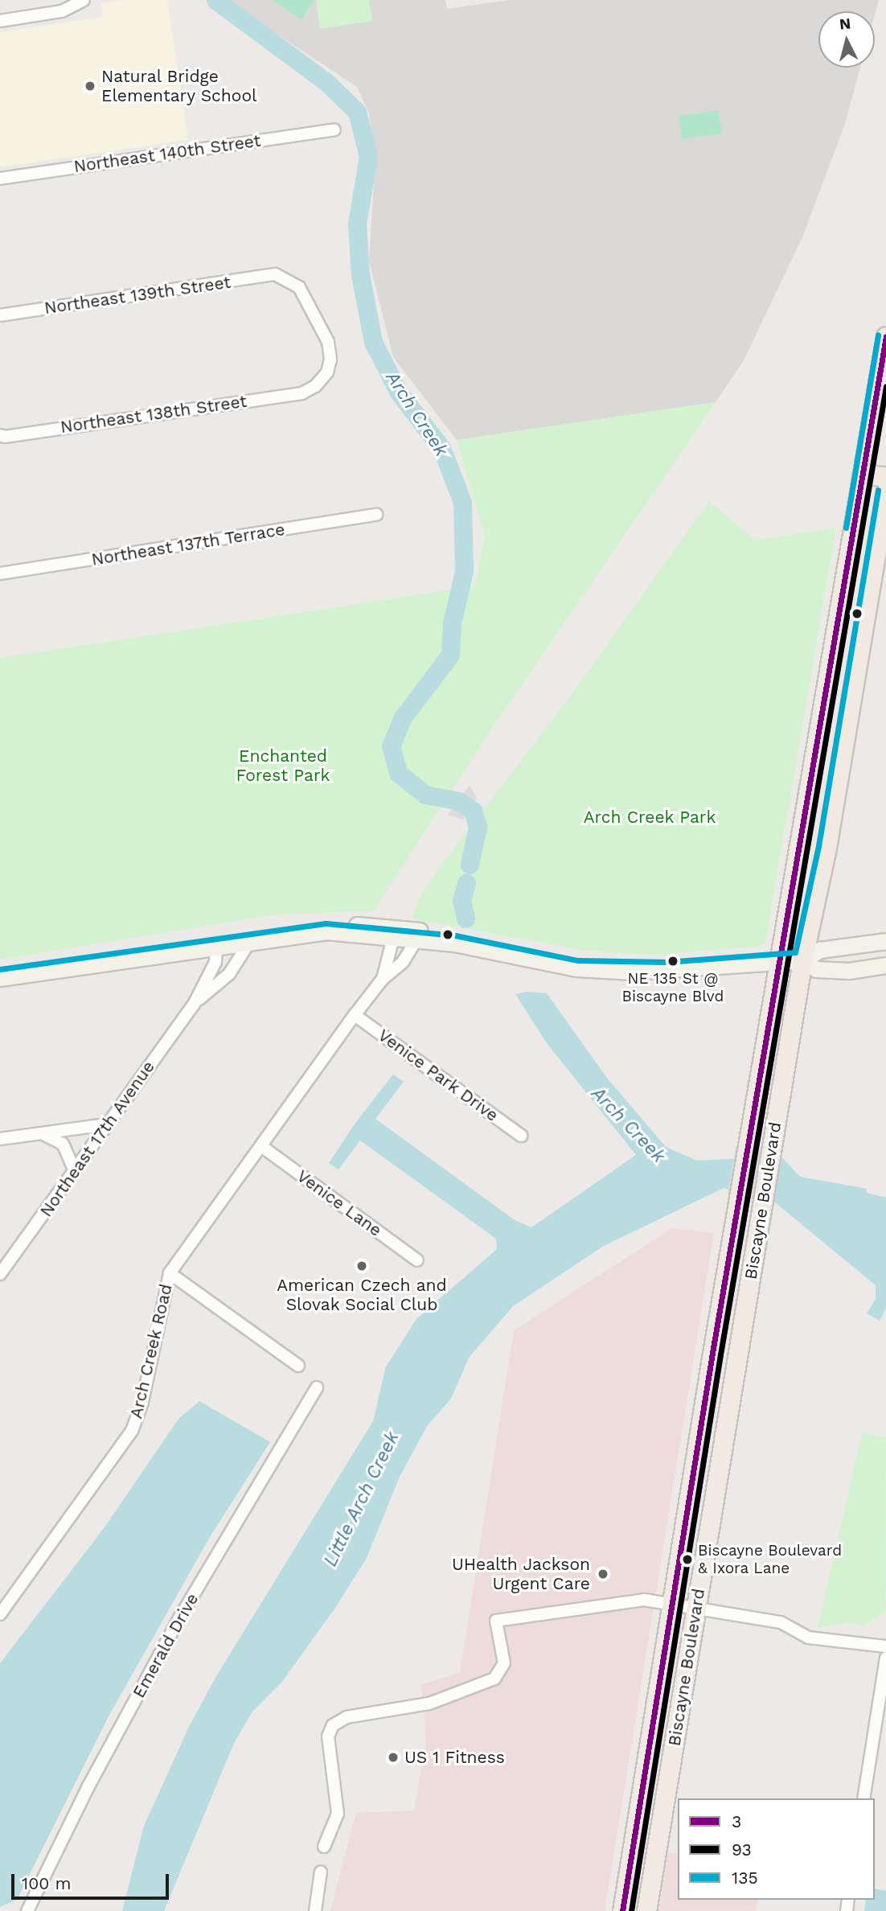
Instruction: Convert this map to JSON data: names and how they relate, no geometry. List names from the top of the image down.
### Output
{
  "streets": {
    "main road": ["Biscayne Boulevard"],
    "street": [
      "Northeast 140th Street",
      "Northeast 139th Street",
      "Northeast 138th Street",
      "Northeast 137th Terrace",
      "Venice Park Drive",
      "Northeast 17th Avenue",
      "Venice Lane",
      "Arch Creek Road",
      "Emerald Drive"
    ]
  },
  "crossings": [
    ["Northeast 139th Street", "Northeast 138th Street"],
    ["Venice Park Drive", "Arch Creek Road"],
    ["Venice Lane", "Arch Creek Road"]
  ],
  "water": ["Arch Creek", "Little Arch Creek"],
  "parks": ["Enchanted Forest Park", "Arch Creek Park"],
  "places": [
    "Natural Bridge Elementary School",
    "NE 135 St @ Biscayne Blvd",
    "American Czech and Slovak Social Club",
    "Biscayne Boulevard & Ixora Lane",
    "UHealth Jackson Urgent Care",
    "US 1 Fitness"
  ],
  "lines": ["transit line 135", "transit line 3", "transit line 93"],
  "legend": ["3", "93", "135"],
  "scale_bar": "100 m",
  "north": "top"
}
